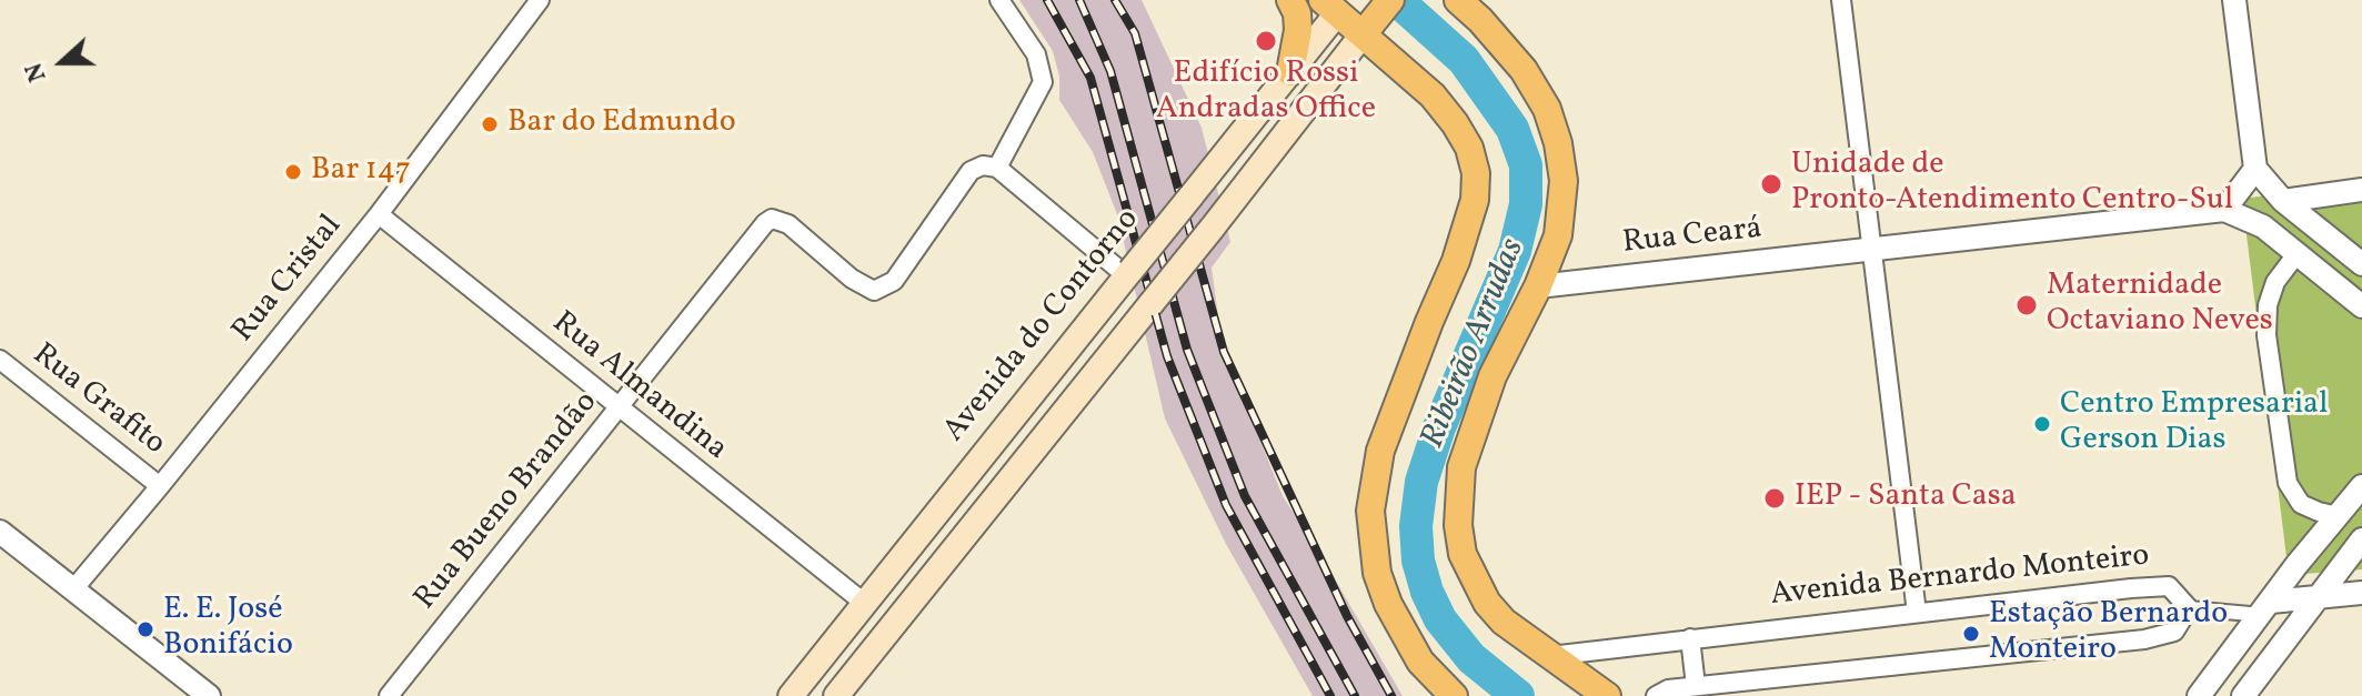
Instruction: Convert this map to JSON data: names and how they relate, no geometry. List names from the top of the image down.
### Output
{
  "streets": {
    "main road": ["Avenida do Contorno"],
    "street": [
      "Rua Ceará",
      "Rua Cristal",
      "Rua Almandina",
      "Rua Grafito",
      "Rua Bueno Brandão",
      "Avenida Bernardo Monteiro"
    ]
  },
  "crossings": [
    ["Rua Cristal", "Rua Almandina"],
    ["Rua Cristal", "Rua Grafito"],
    ["Avenida do Contorno", "Rua Almandina"],
    ["Rua Almandina", "Rua Bueno Brandão"]
  ],
  "water": ["Ribeirão Arrudas"],
  "places": [
    "Edifício Rossi Andradas Office",
    "Bar do Edmundo",
    "Bar 147",
    "Unidade de Pronto-Atendimento Centro-Sul",
    "Maternidade Octaviano Neves",
    "Centro Empresarial Gerson Dias",
    "IEP - Santa Casa",
    "E. E. José Bonifácio",
    "Estação Bernardo Monteiro"
  ],
  "north": "left"
}
